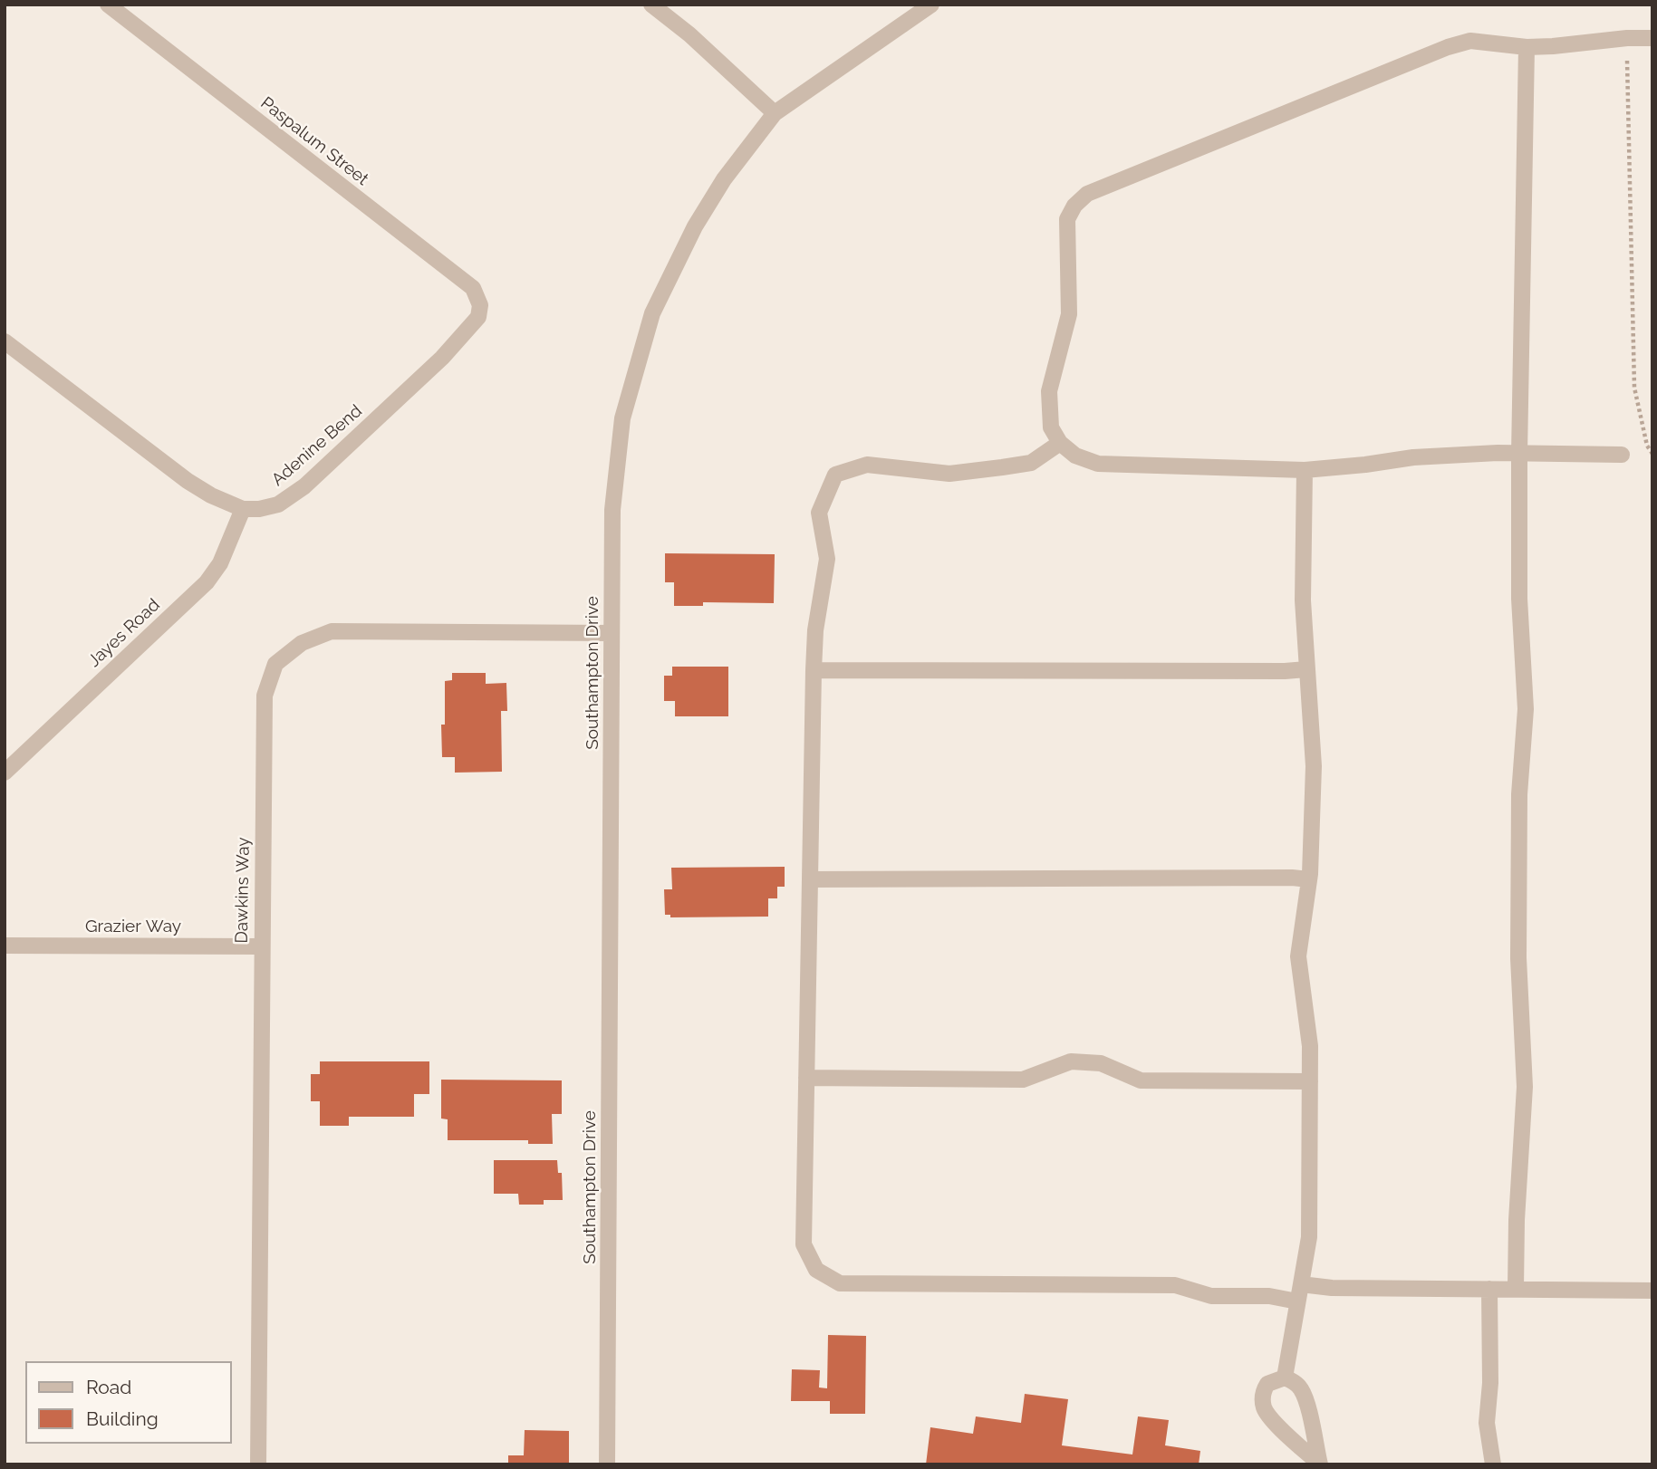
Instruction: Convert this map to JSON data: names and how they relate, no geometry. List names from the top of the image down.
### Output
{
  "streets": {
    "street": [
      "Paspalum Street",
      "Adenine Bend",
      "Jayes Road",
      "Southampton Drive",
      "Dawkins Way",
      "Grazier Way"
    ]
  },
  "crossings": [
    ["Paspalum Street", "Adenine Bend"],
    ["Adenine Bend", "Jayes Road"],
    ["Southampton Drive", "Dawkins Way"],
    ["Dawkins Way", "Grazier Way"]
  ],
  "legend": ["Road", "Building"]
}
